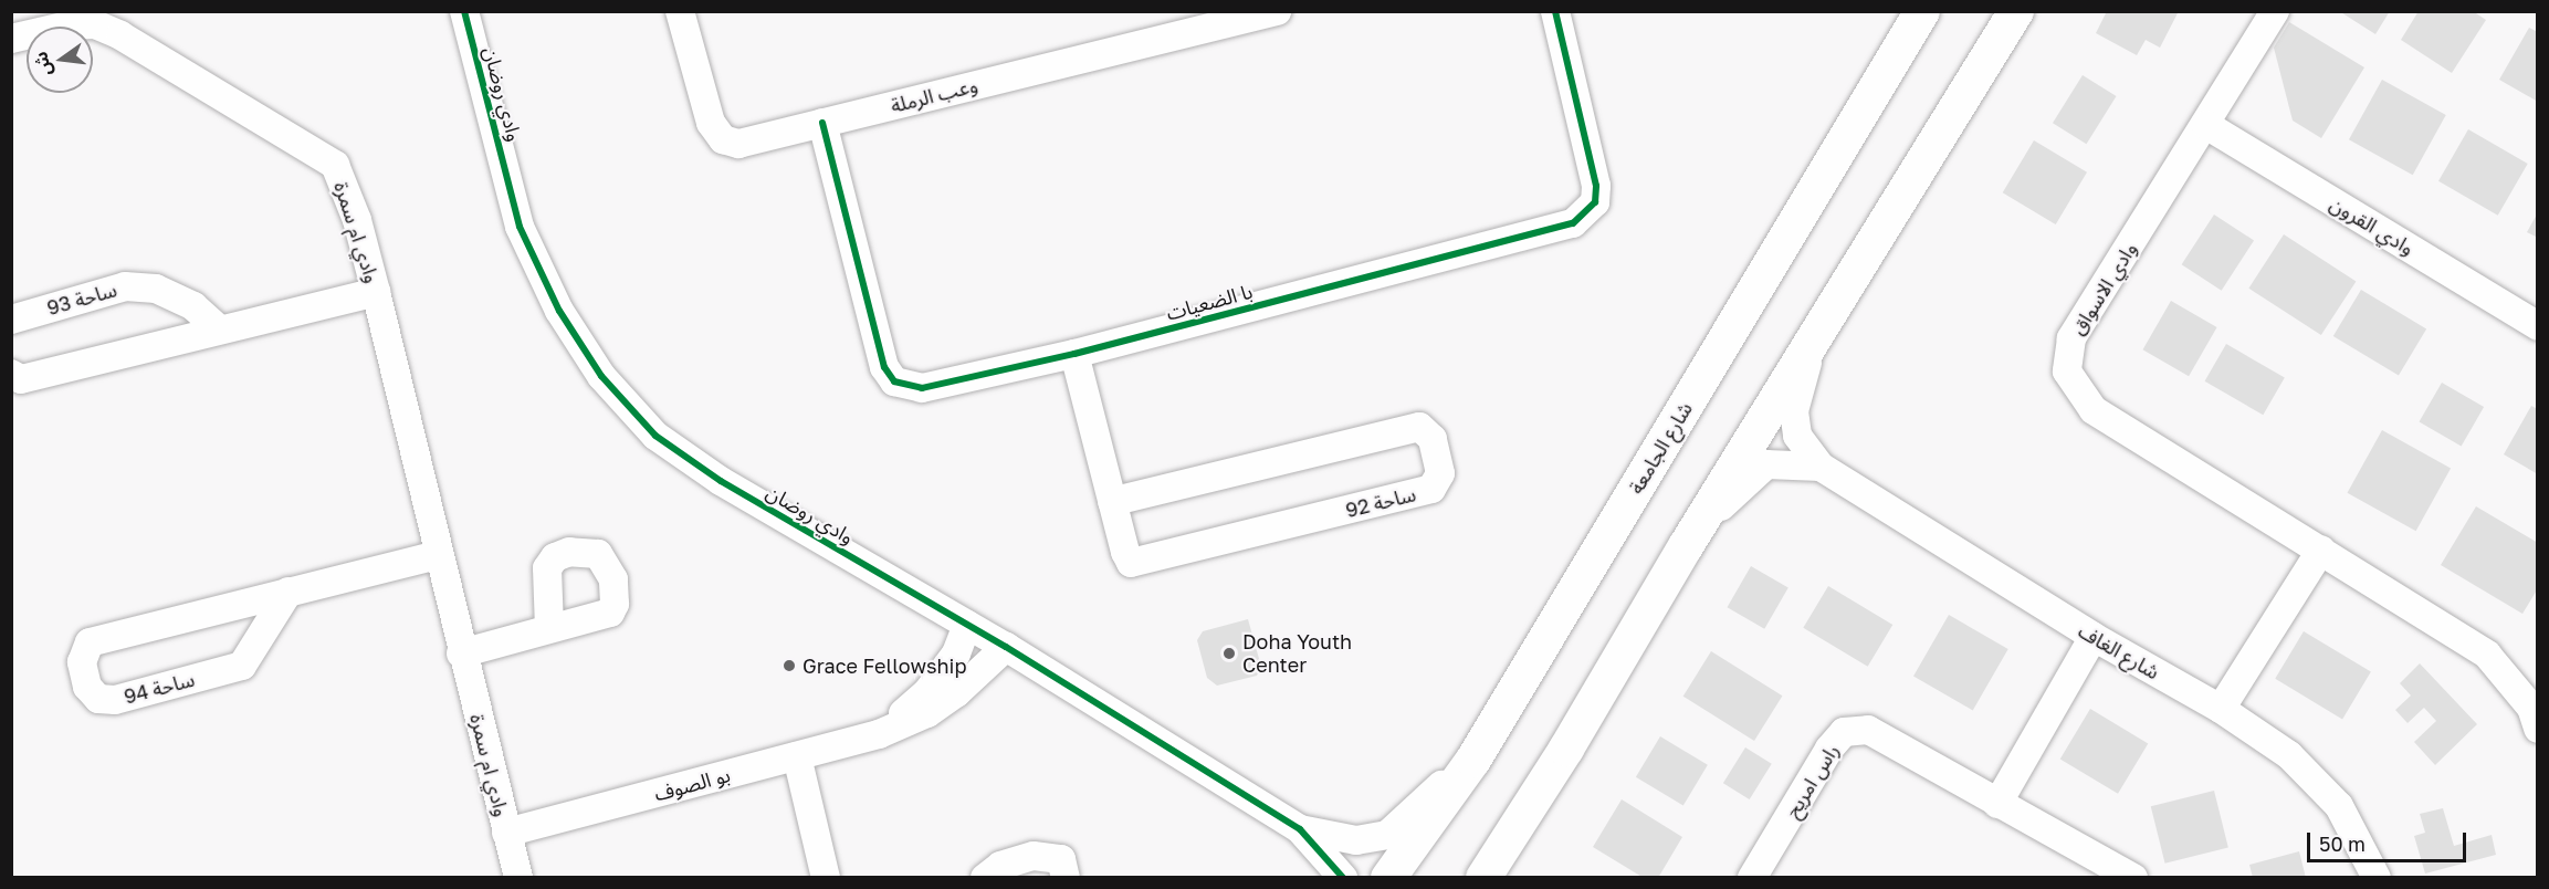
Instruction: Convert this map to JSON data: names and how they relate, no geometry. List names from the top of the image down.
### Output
{
  "streets": {
    "main road": ["شارع الجامعة"],
    "street": [
      "وادي روضان",
      "وعب الرملة",
      "وادي القرون",
      "وادي ام سمرة",
      "وادي الاسواق",
      "ساحة 93",
      "با الضعيات",
      "ساحة 92",
      "شارع الغاف",
      "ساحة 94",
      "راس امريح",
      "بو الصوف"
    ]
  },
  "crossings": [
    ["وادي روضان", "شارع الجامعة"],
    ["وادي روضان", "بو الصوف"],
    ["وعب الرملة", "با الضعيات"],
    ["وادي القرون", "وادي الاسواق"],
    ["وادي ام سمرة", "ساحة 94"],
    ["وادي ام سمرة", "بو الصوف"],
    ["با الضعيات", "ساحة 92"]
  ],
  "places": ["Doha Youth Center", "Grace Fellowship"],
  "scale_bar": "50 m",
  "north": "left"
}
